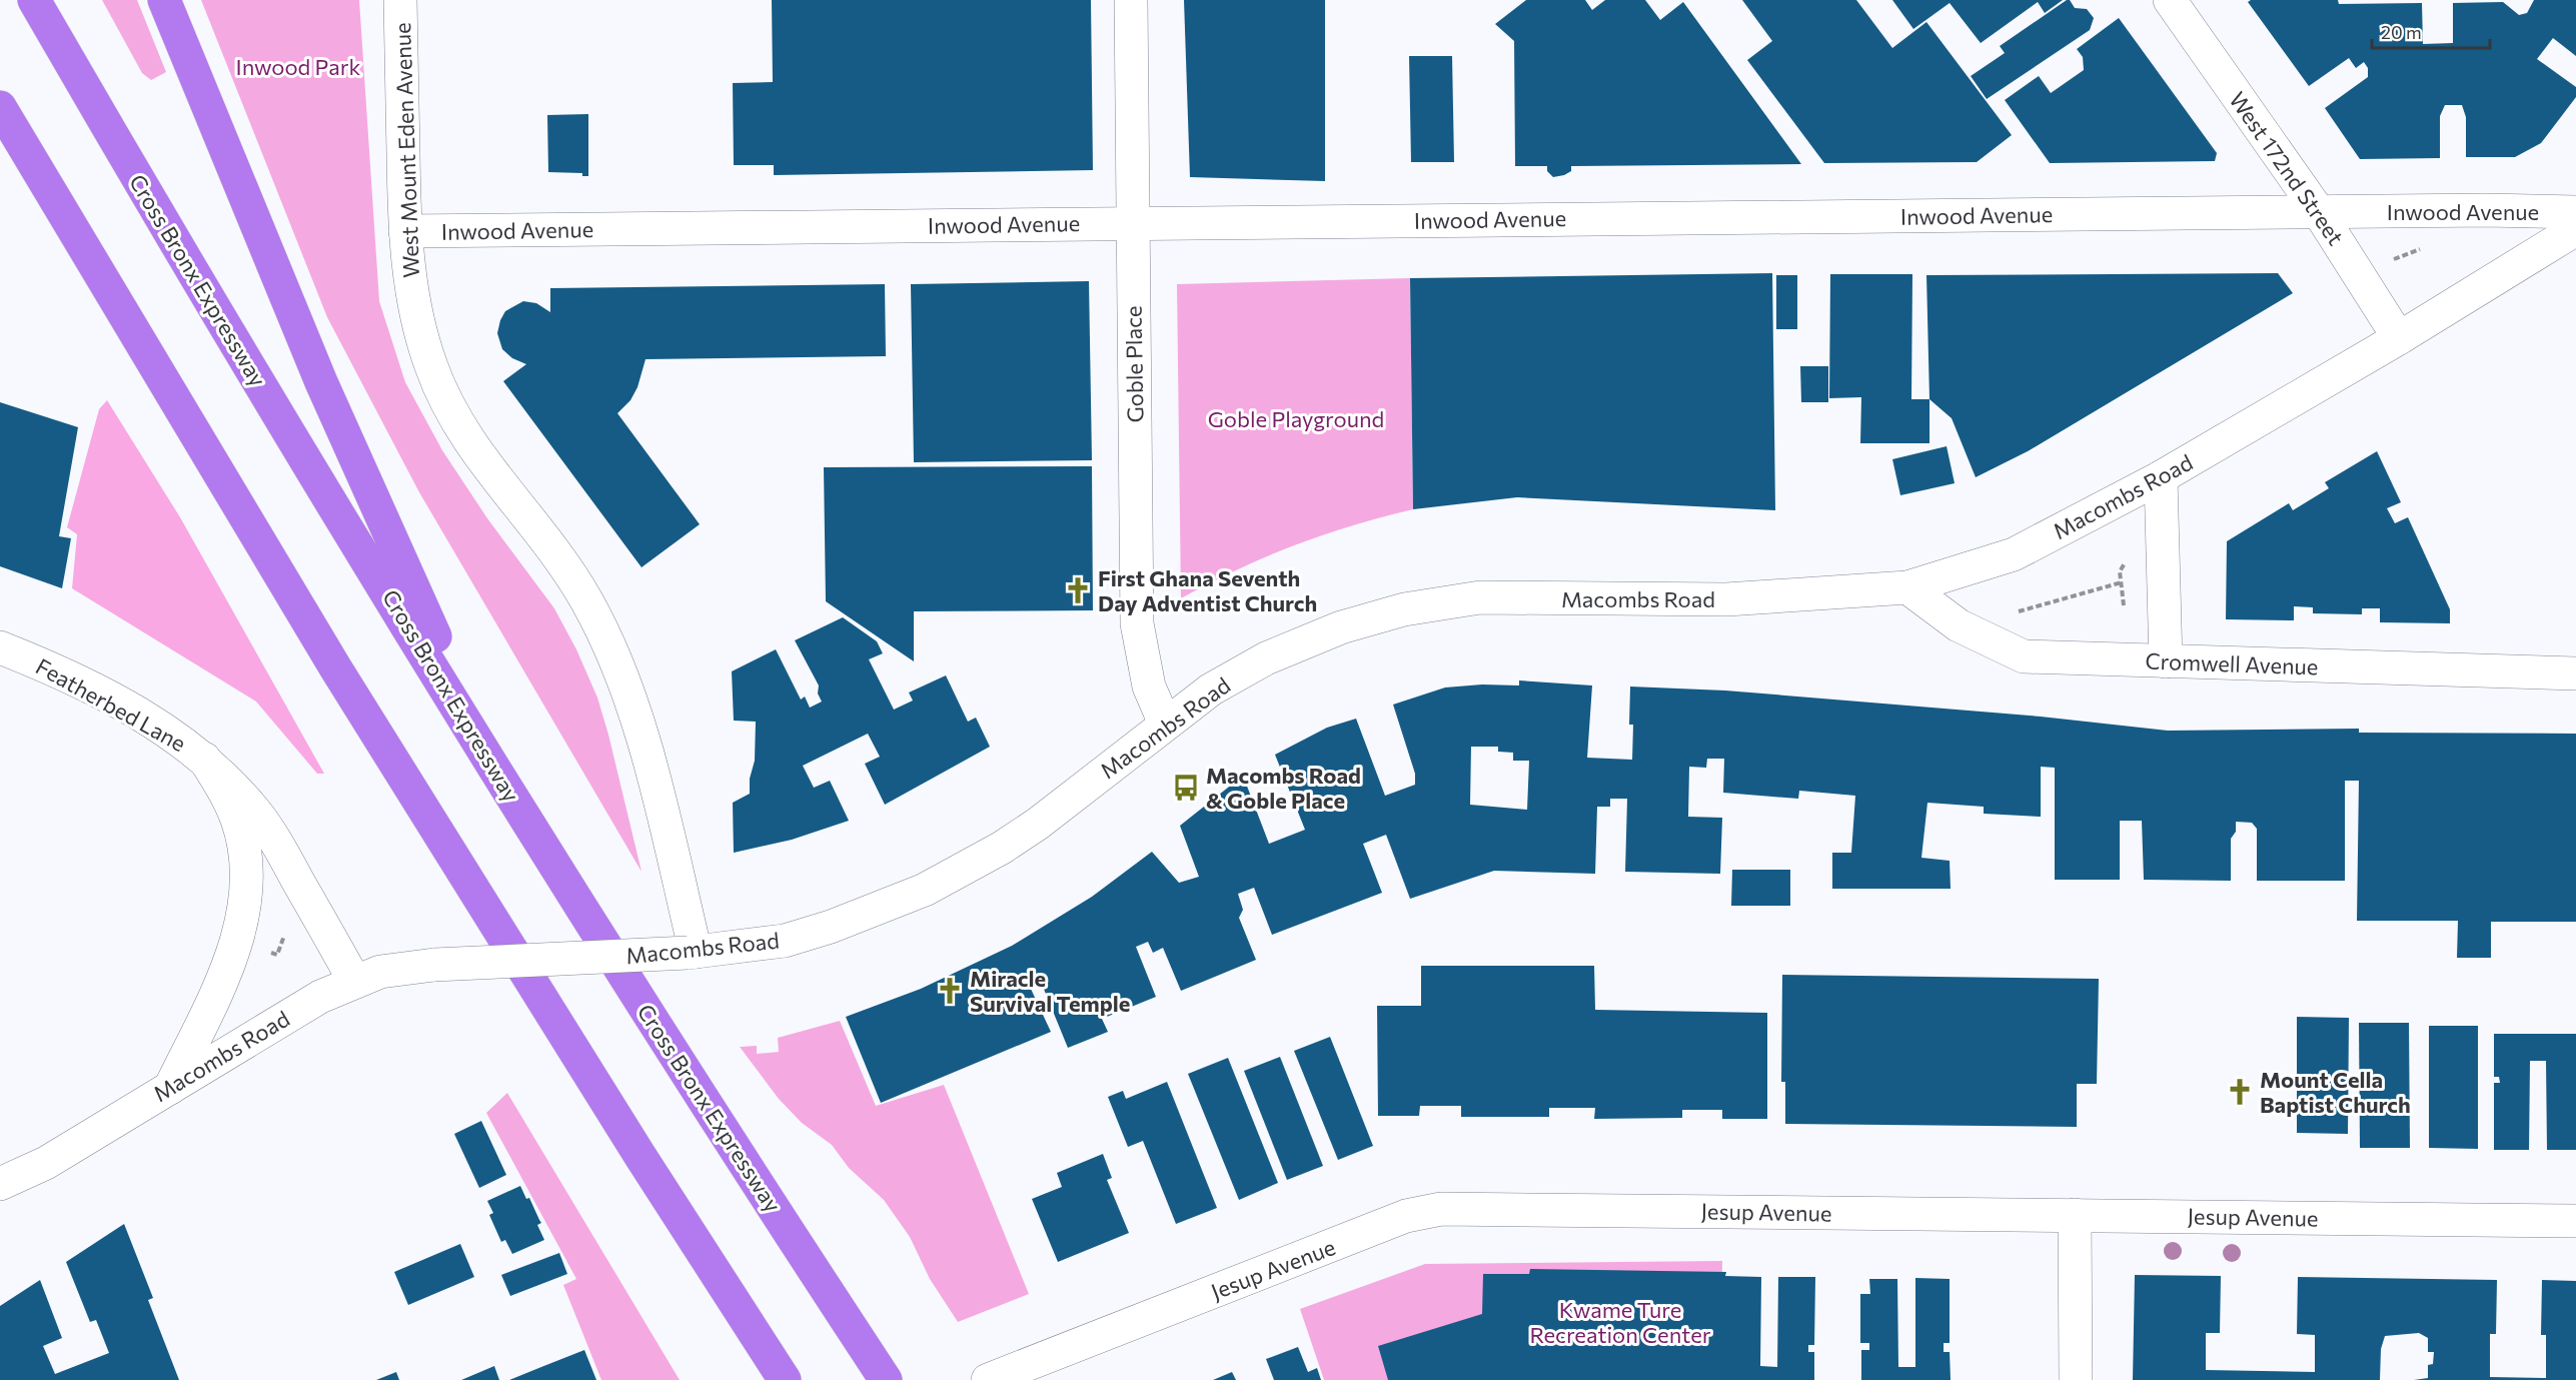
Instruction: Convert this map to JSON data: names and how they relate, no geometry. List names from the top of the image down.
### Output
{
  "streets": {
    "highway": ["Cross Bronx Expressway"],
    "street": [
      "West Mount Eden Avenue",
      "West 172nd Street",
      "Inwood Avenue",
      "Goble Place",
      "Macombs Road",
      "Cromwell Avenue",
      "Featherbed Lane",
      "Jesup Avenue"
    ]
  },
  "crossings": [
    ["West Mount Eden Avenue", "Inwood Avenue"],
    ["West Mount Eden Avenue", "Macombs Road"],
    ["West 172nd Street", "Inwood Avenue"],
    ["West 172nd Street", "Macombs Road"],
    ["Inwood Avenue", "Goble Place"],
    ["Goble Place", "Macombs Road"],
    ["Macombs Road", "Cromwell Avenue"],
    ["Macombs Road", "Featherbed Lane"]
  ],
  "parks": ["Inwood Park", "Goble Playground", "Kwame Ture Recreation Center"],
  "places": {
    "church": ["First Ghana Seventh Day Adventist Church", "Miracle Survival Temple", "Mount Cella Baptist Church"],
    "bus stop": ["Macombs Road & Goble Place"]
  },
  "scale_bar": "20 m"
}
